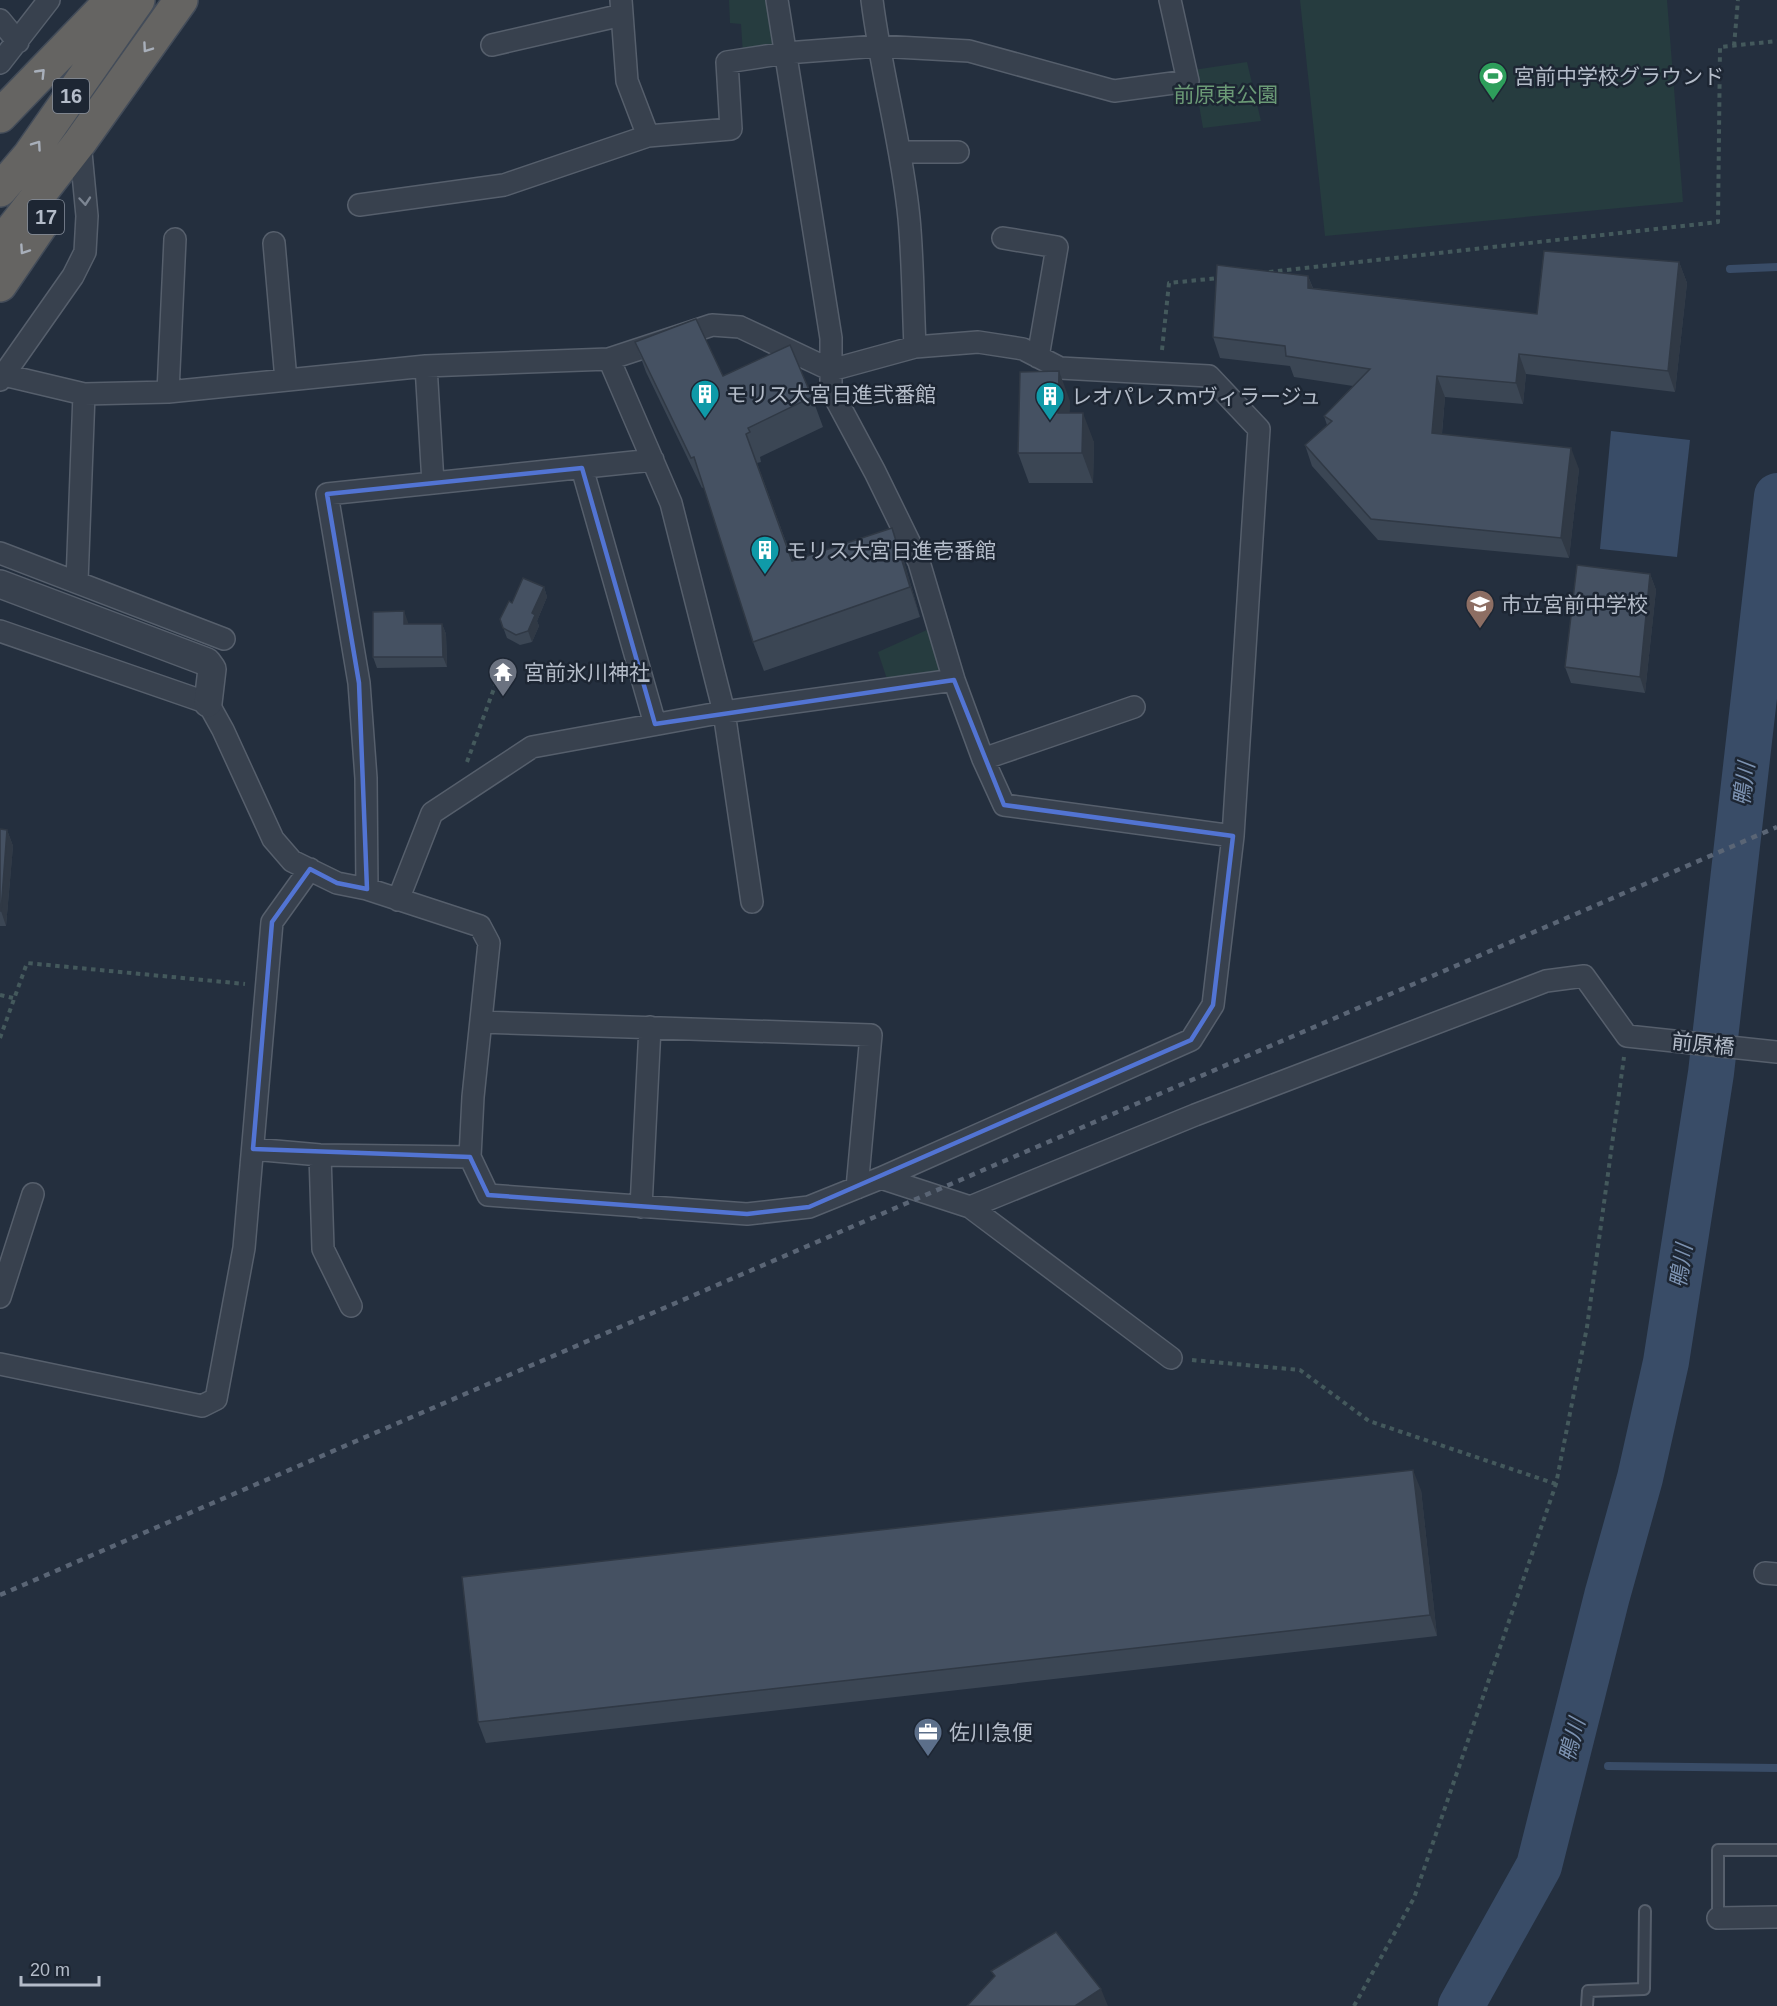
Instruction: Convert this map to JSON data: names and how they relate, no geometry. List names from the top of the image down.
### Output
{
  "streets": {
    "highway": ["16", "17"],
    "street": ["前原橋"]
  },
  "crossings": [
    ["16", "17"]
  ],
  "water": ["鴨川"],
  "parks": ["前原東公園"],
  "places": {
    "sports": ["宮前中学校グラウンド"],
    "building": ["モリス大宮日進弐番館", "レオパレスｍヴィラージュ", "モリス大宮日進壱番館"],
    "school or university": ["市立宮前中学校"],
    "temple": ["宮前氷川神社"],
    "office": ["佐川急便"]
  },
  "scale_bar": "20 m"
}
